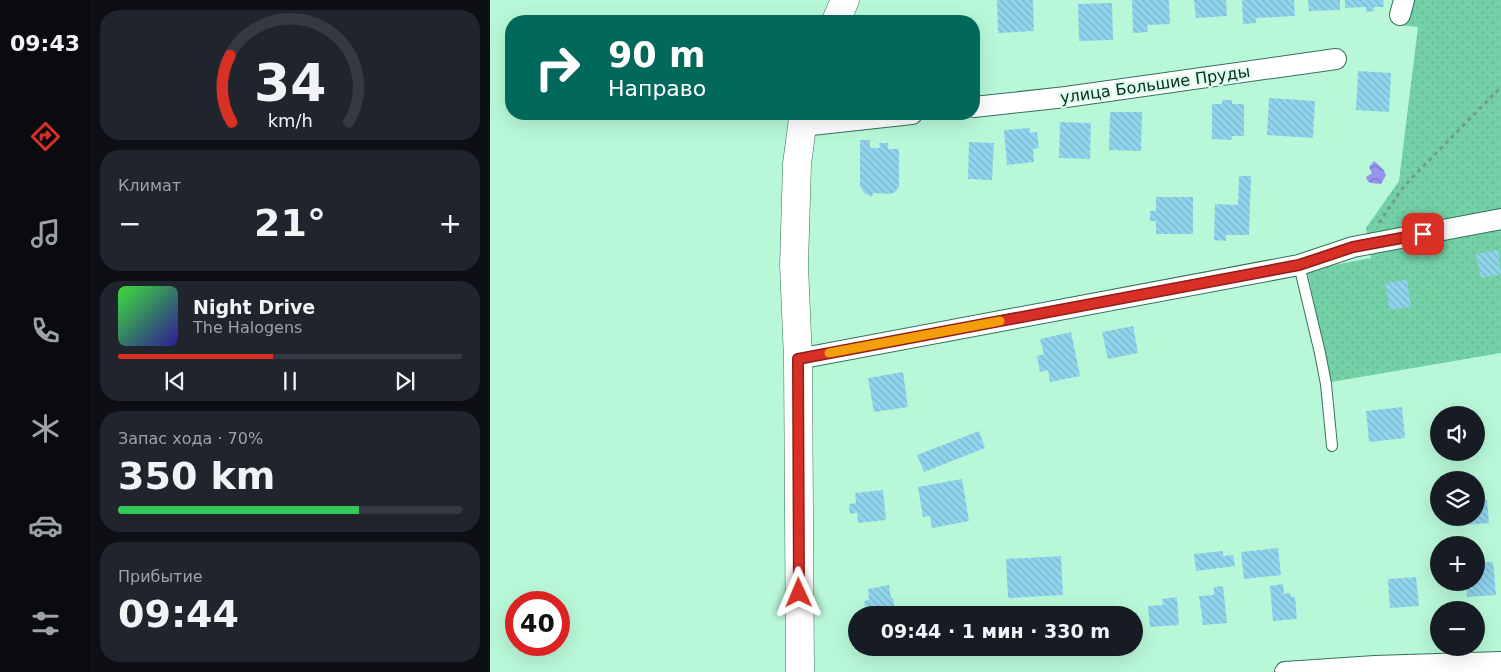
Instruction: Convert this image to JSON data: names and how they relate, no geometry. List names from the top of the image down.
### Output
{
  "streets": {
    "street": ["улица Большие Пруды"]
  },
  "page": {
    "tabs": "09:43",
    "turn": ["90 m", "Направо"],
    "tile": [
      "Климат",
      ["Запас хода · 70%", "350 km"],
      ["Прибытие", "09:44"]
    ],
    "heat": ["−", "21°", "+"],
    "song": ["Night Drive", "The Halogens"],
    "map_buttons": ["+", "−"],
    "limit": "40",
    "trip": "09:44 · 1 мин · 330 m",
    "gauge": ["34", "km/h"]
  }
}
